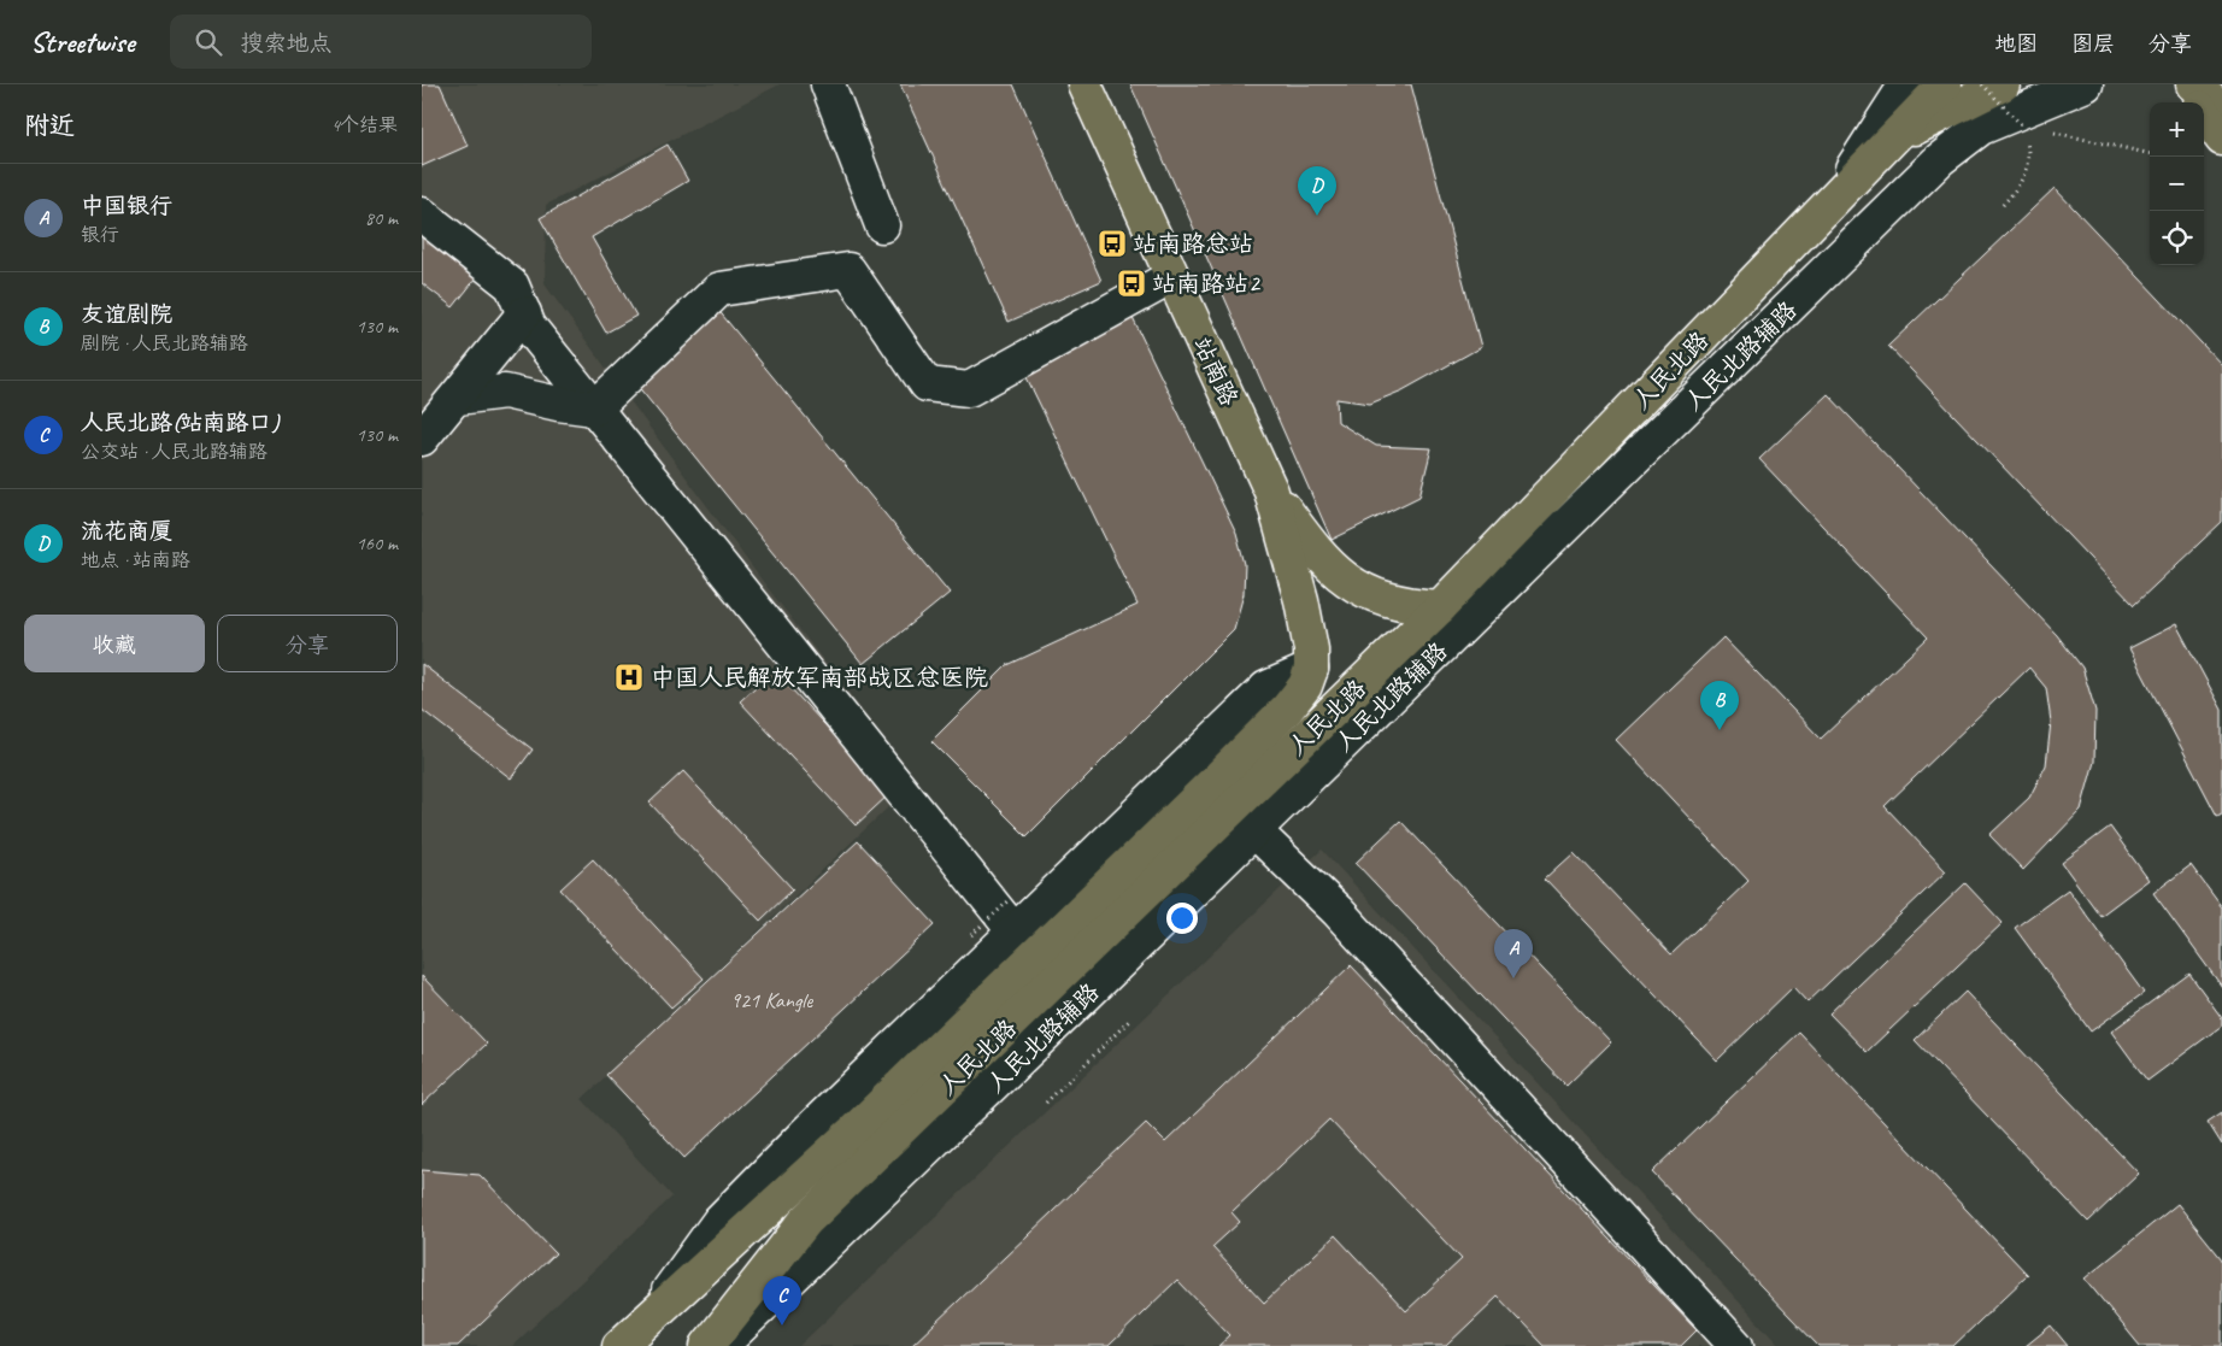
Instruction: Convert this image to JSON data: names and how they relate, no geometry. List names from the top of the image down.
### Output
{
  "streets": {
    "main road": ["人民北路", "站南路"],
    "street": ["人民北路辅路"]
  },
  "crossings": [
    ["人民北路辅路", "人民北路"],
    ["人民北路", "站南路"]
  ],
  "places": {
    "bus stop": ["站南路总站", "站南路站2"],
    "hospital": ["中国人民解放军南部战区总医院"]
  },
  "house_numbers": ["921 Kangle"],
  "page": {
    "header": "Streetwise",
    "search": "搜索地点",
    "nav": ["地图", "图层", "分享"],
    "heading": ["附近", "4个结果"],
    "map_buttons": ["+", "−"],
    "list": [
      {
        "mark": "A",
        "name": "中国银行",
        "note": "银行",
        "value": "80 m"
      },
      {
        "mark": "B",
        "name": "友谊剧院",
        "note": "剧院 · 人民北路辅路",
        "value": "130 m"
      },
      {
        "mark": "C",
        "name": "人民北路(站南路口)",
        "note": "公交站 · 人民北路辅路",
        "value": "130 m"
      },
      {
        "mark": "D",
        "name": "流花商厦",
        "note": "地点 · 站南路",
        "value": "160 m"
      }
    ],
    "pins": [
      "D",
      "B",
      "A",
      "C"
    ],
    "buttons": ["收藏", "分享"]
  }
}
